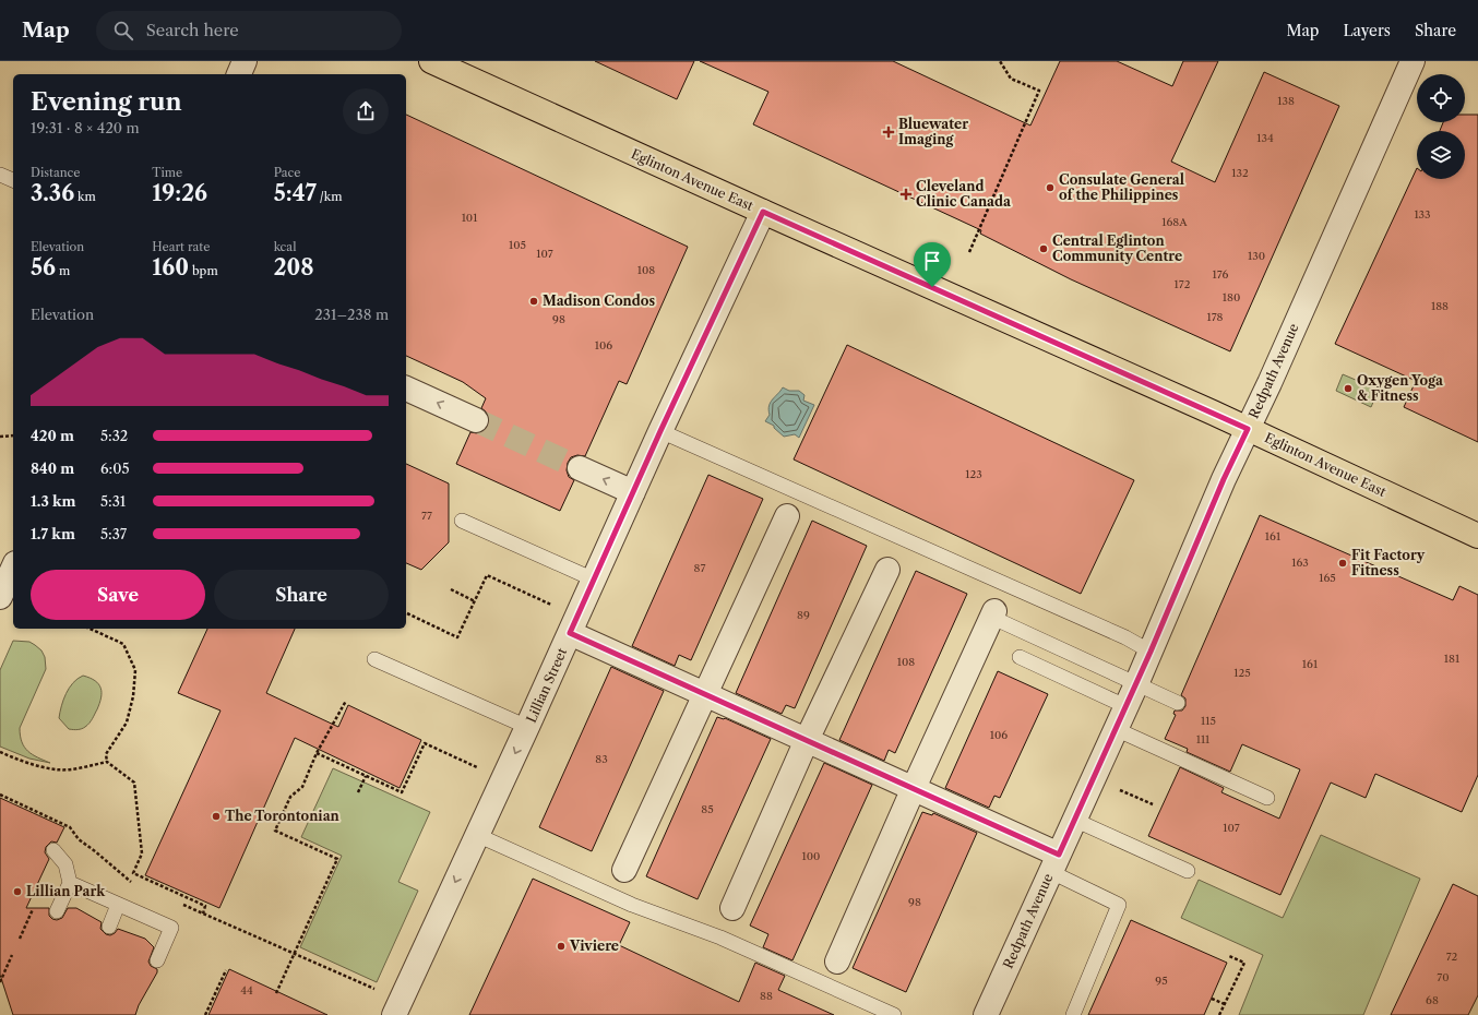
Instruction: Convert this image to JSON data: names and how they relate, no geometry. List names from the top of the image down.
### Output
{
  "streets": {
    "main road": ["Eglinton Avenue East"],
    "street": ["Redpath Avenue", "Lillian Street"]
  },
  "crossings": [
    ["Eglinton Avenue East", "Redpath Avenue"],
    ["Eglinton Avenue East", "Lillian Street"]
  ],
  "one_way": ["Lillian Street"],
  "places": {
    "health": ["Bluewater Imaging", "Cleveland Clinic Canada"],
    "other": [
      "Consulate General of the Philippines",
      "Central Eglinton Community Centre",
      "Madison Condos",
      "Oxygen Yoga & Fitness",
      "Fit Factory Fitness",
      "The Torontonian",
      "Lillian Park",
      "Viviere"
    ]
  },
  "house_numbers": [
    "138",
    "134",
    "132",
    "133",
    "101",
    "168A",
    "105",
    "107",
    "130",
    "108",
    "176",
    "172",
    "180",
    "188",
    "178",
    "98",
    "106",
    "123",
    "77",
    "161",
    "163",
    "87",
    "165",
    "89",
    "181",
    "108",
    "161",
    "125",
    "115",
    "106",
    "111",
    "83",
    "85",
    "107",
    "100",
    "98",
    "72",
    "70",
    "95",
    "44",
    "88",
    "68"
  ],
  "page": {
    "header": "Map",
    "search": "Search here",
    "nav": ["Map", "Layers", "Share"],
    "heading": ["Evening run", "19:31 · 8 × 420 m"],
    "stats": [
      ["Distance", "3.36 km"],
      ["Time", "19:26"],
      ["Pace", "5:47 /km"],
      ["Elevation", "56 m"],
      ["Heart rate", "160 bpm"],
      ["kcal", "208"]
    ],
    "chart": ["Elevation", "231–238 m"],
    "list": [
      {
        "name": "420 m",
        "note": "5:32"
      },
      {
        "name": "840 m",
        "note": "6:05"
      },
      {
        "name": "1.3 km",
        "note": "5:31"
      },
      {
        "name": "1.7 km",
        "note": "5:37"
      }
    ],
    "buttons": ["Save", "Share"]
  }
}
